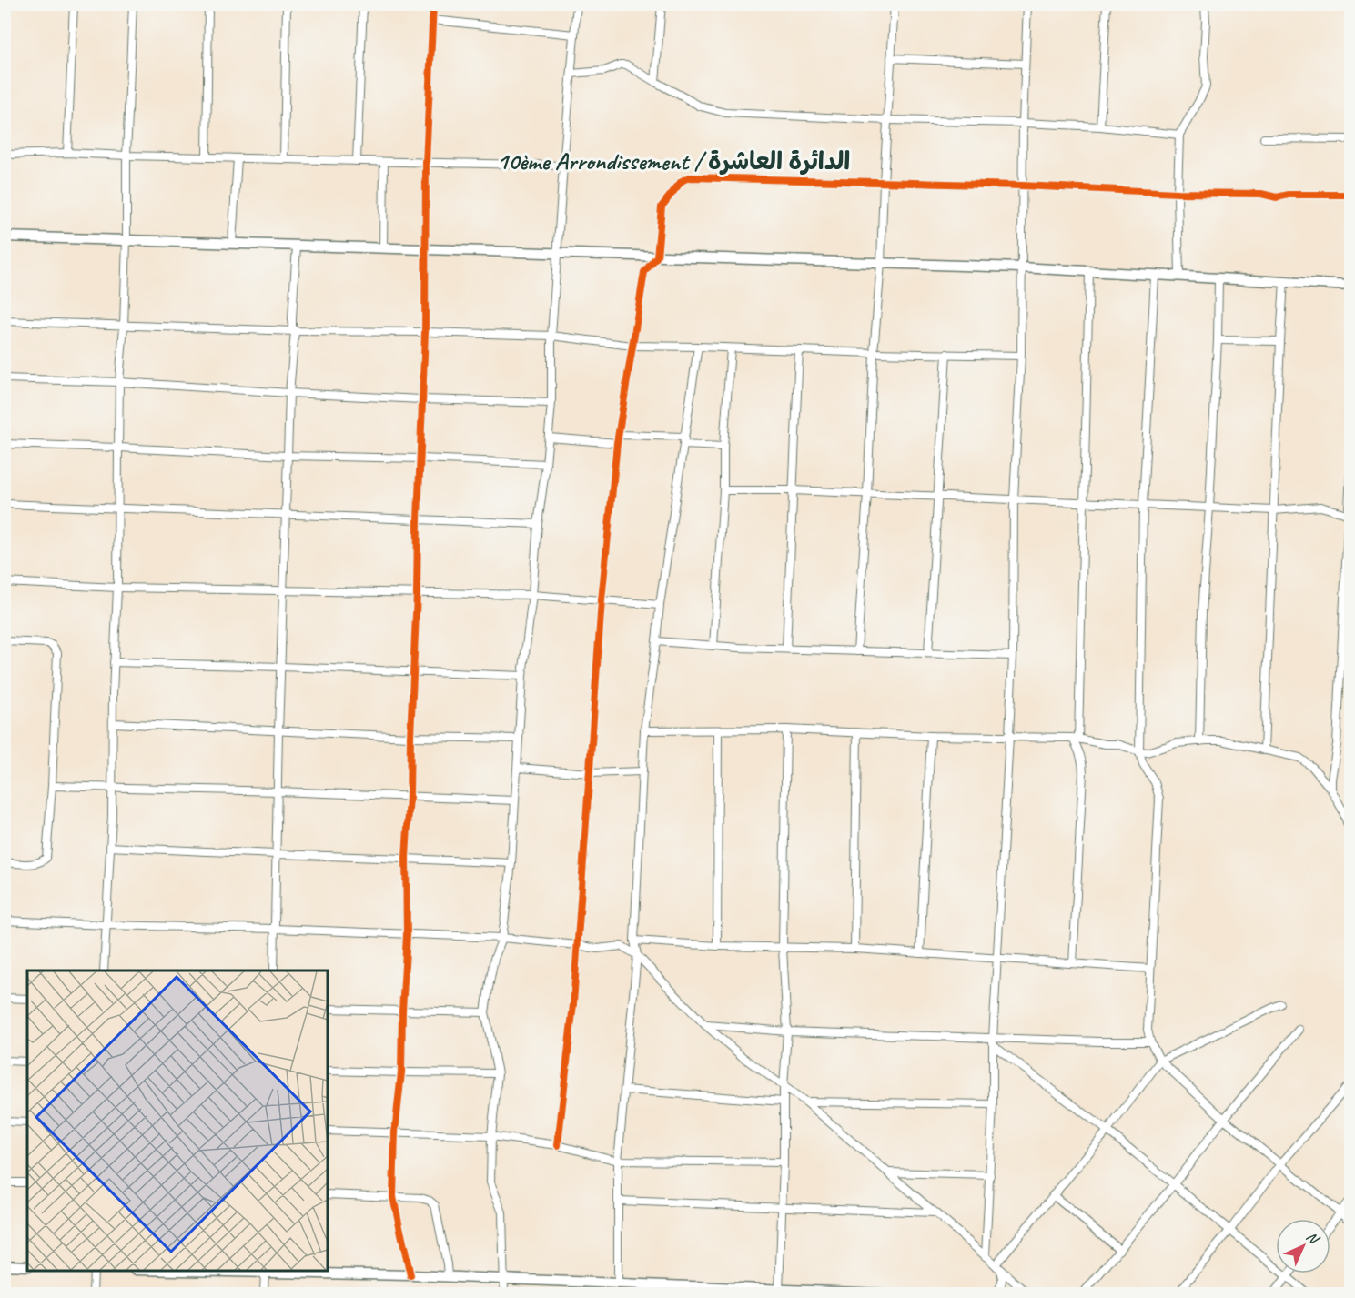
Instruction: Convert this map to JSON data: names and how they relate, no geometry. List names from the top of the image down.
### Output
{
  "districts": ["10ème Arrondissement / الدائرة العاشرة"],
  "north": "top right"
}
